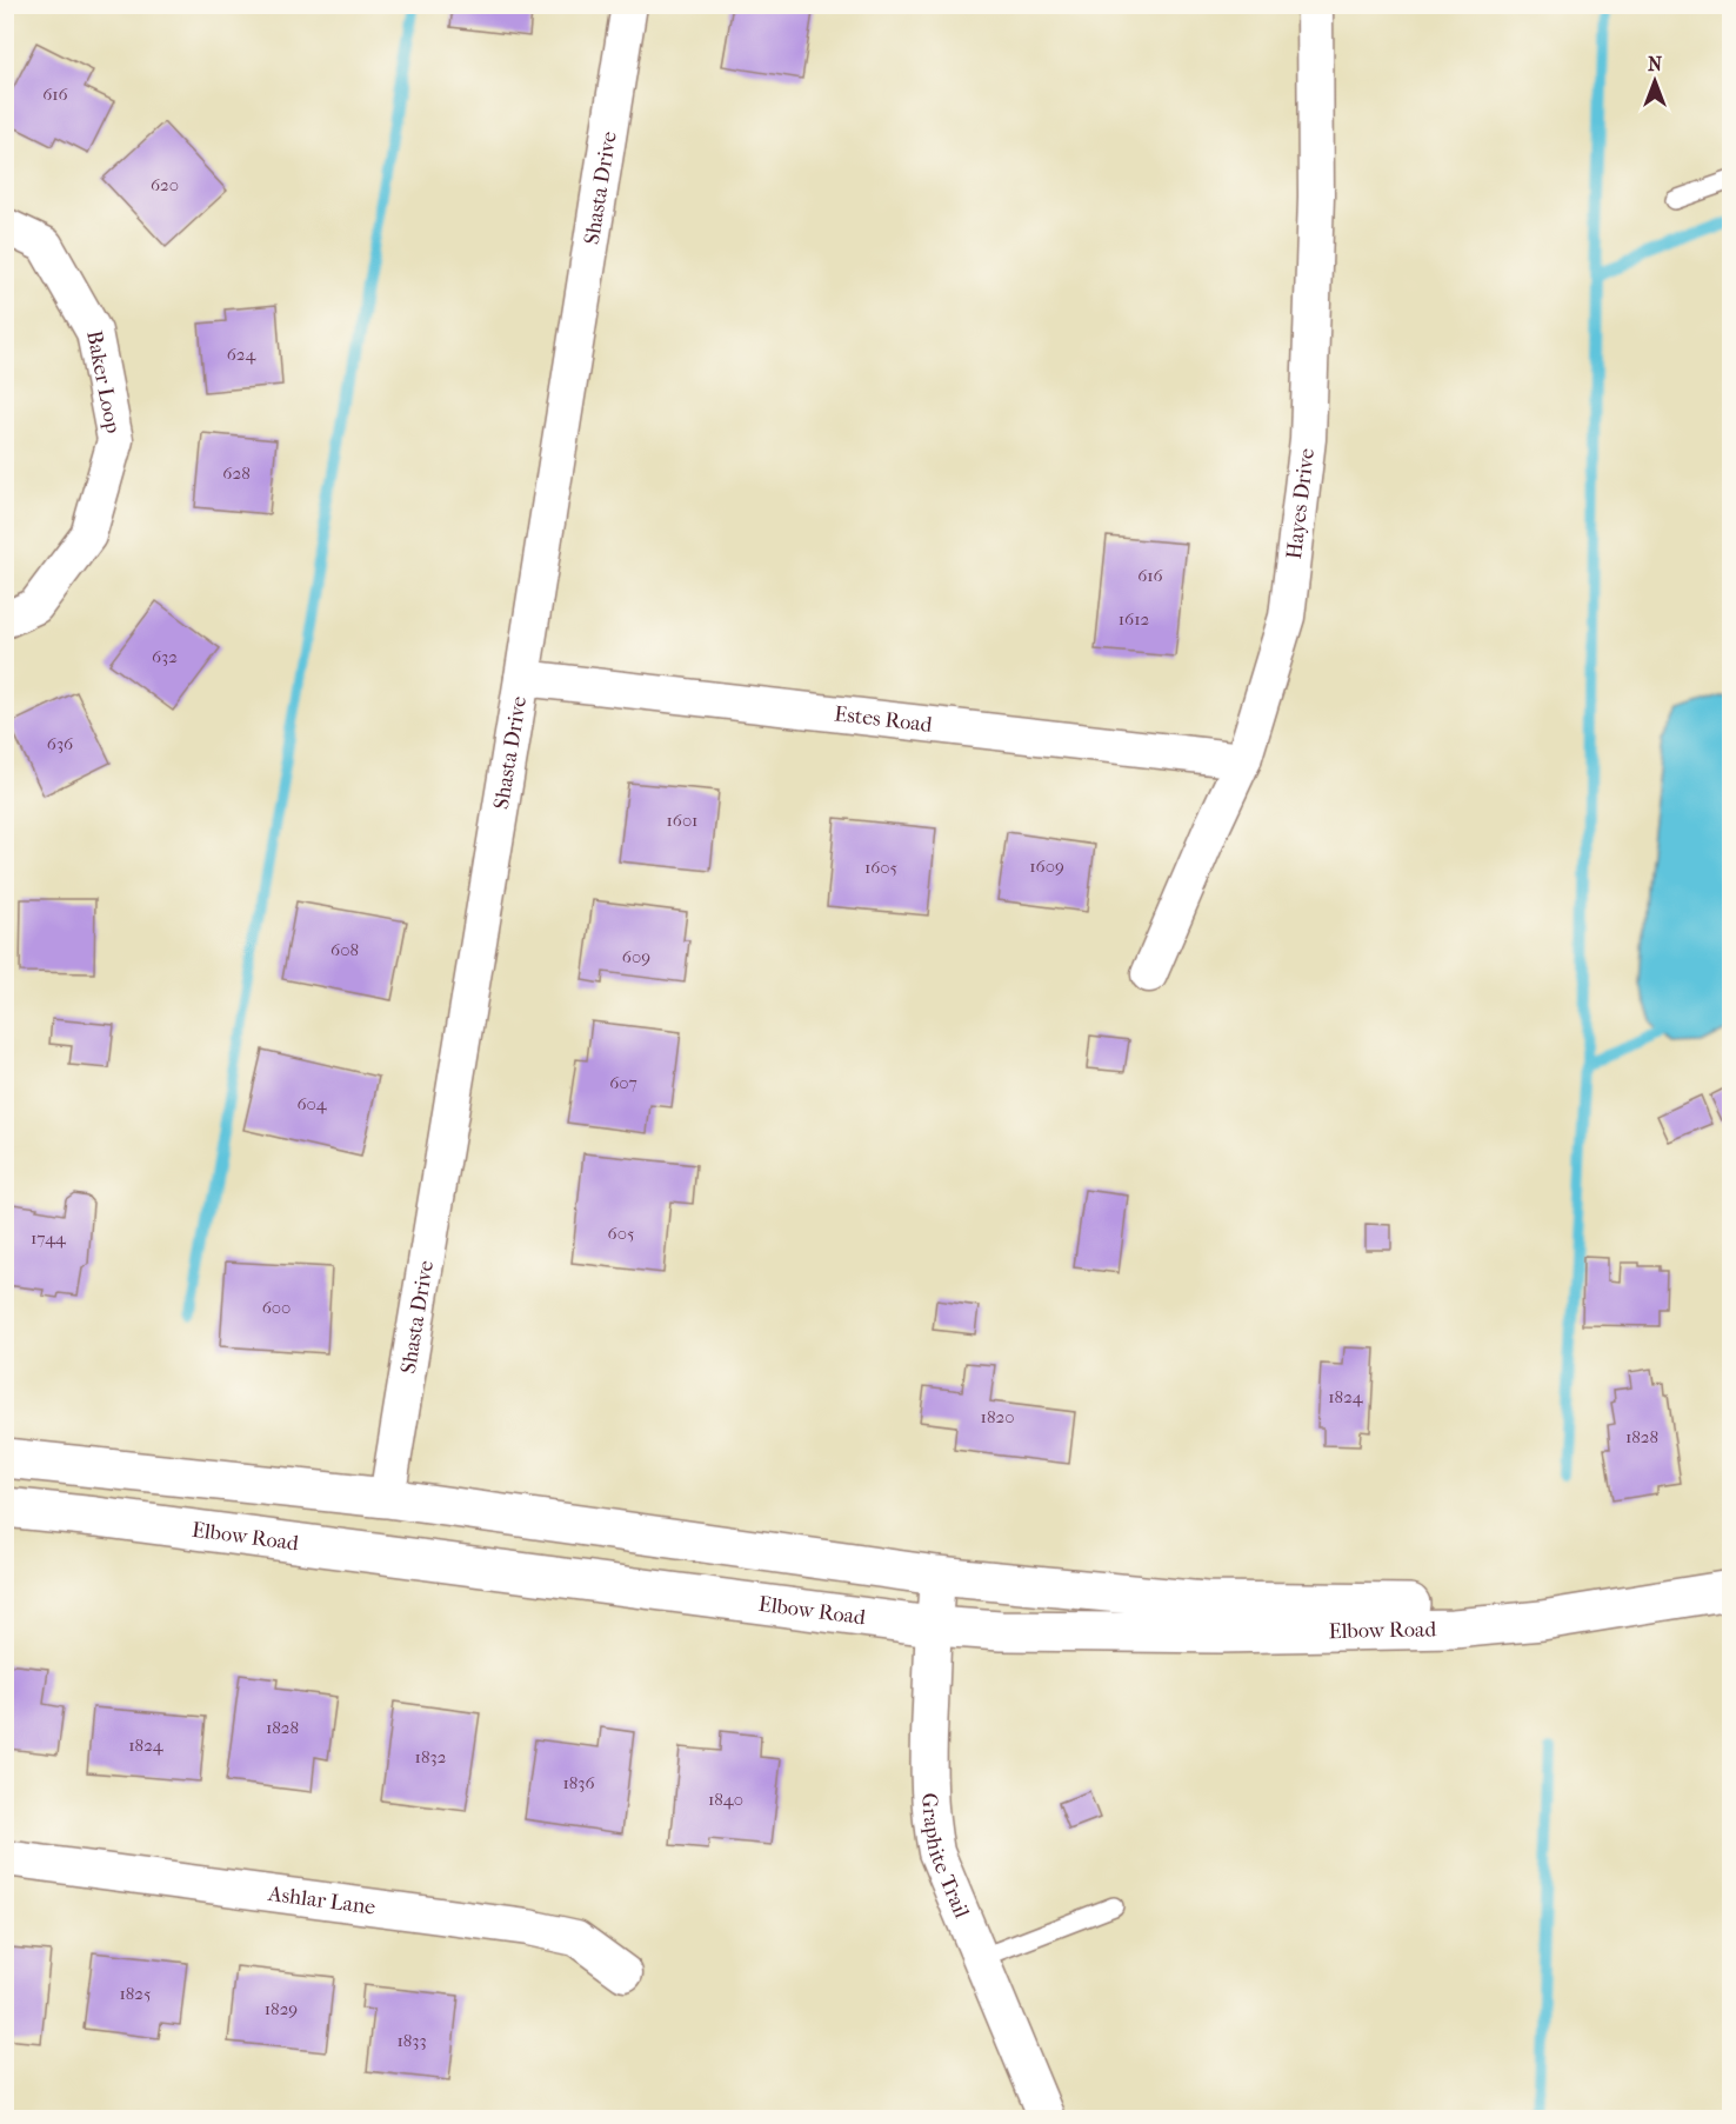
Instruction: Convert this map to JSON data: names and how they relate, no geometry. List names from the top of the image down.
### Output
{
  "streets": {
    "main road": ["Elbow Road"],
    "street": [
      "Shasta Drive",
      "Baker Loop",
      "Hayes Drive",
      "Estes Road",
      "Graphite Trail",
      "Ashlar Lane"
    ]
  },
  "crossings": [
    ["Shasta Drive", "Estes Road"],
    ["Shasta Drive", "Elbow Road"],
    ["Hayes Drive", "Estes Road"],
    ["Elbow Road", "Graphite Trail"]
  ],
  "house_numbers": [
    "616",
    "620",
    "624",
    "628",
    "616",
    "1612",
    "632",
    "636",
    "1601",
    "1609",
    "1605",
    "608",
    "609",
    "607",
    "604",
    "605",
    "1744",
    "600",
    "1824",
    "1820",
    "1828",
    "1828",
    "1824",
    "1832",
    "1836",
    "1840",
    "1825",
    "1829",
    "1833"
  ],
  "north": "top"
}
